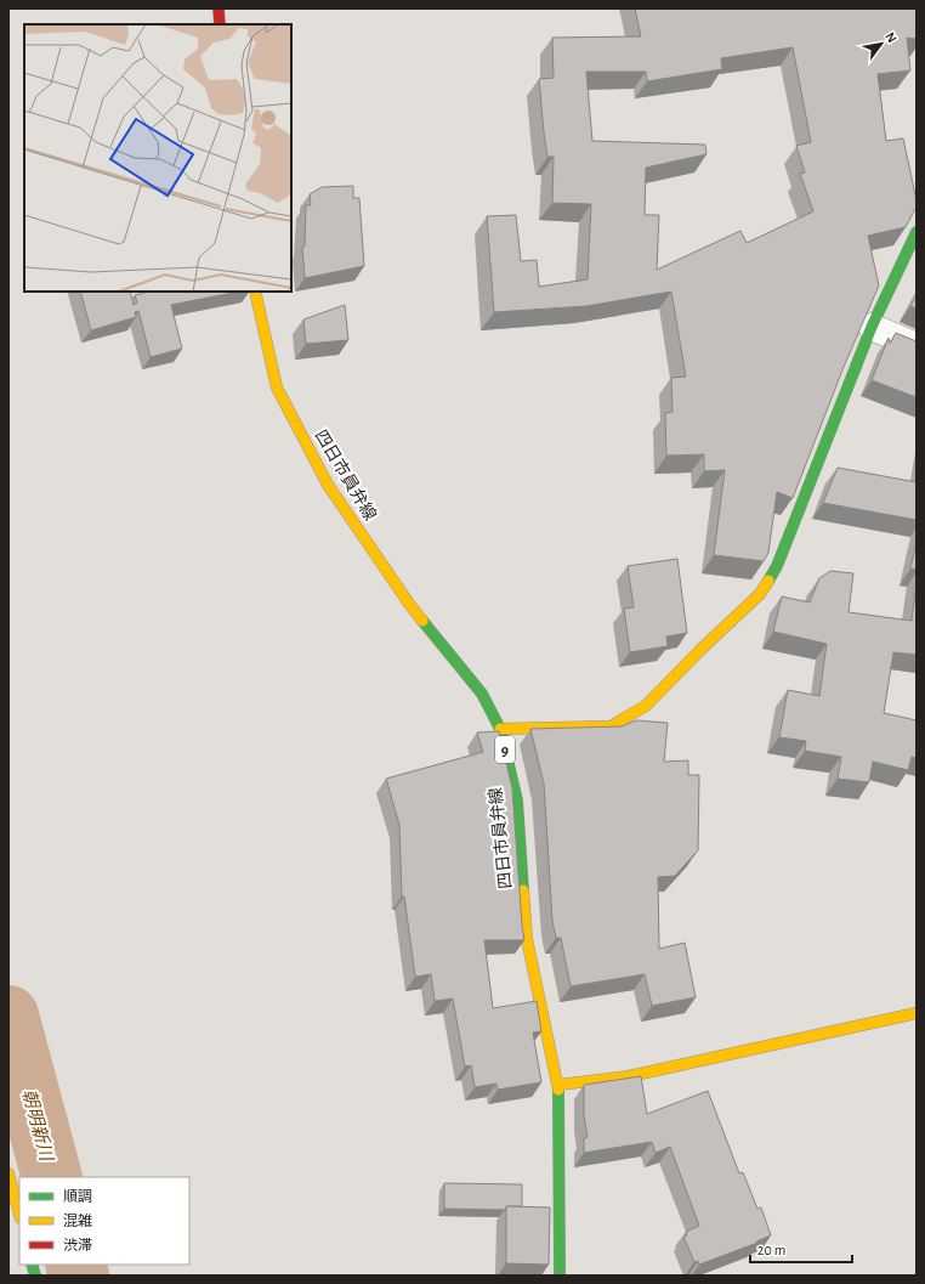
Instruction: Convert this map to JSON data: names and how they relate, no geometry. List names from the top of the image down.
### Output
{
  "streets": {
    "street": ["四日市員弁線", "9"]
  },
  "water": ["朝明新川"],
  "legend": ["順調", "混雑", "渋滞"],
  "scale_bar": "20 m",
  "north": "top right"
}
